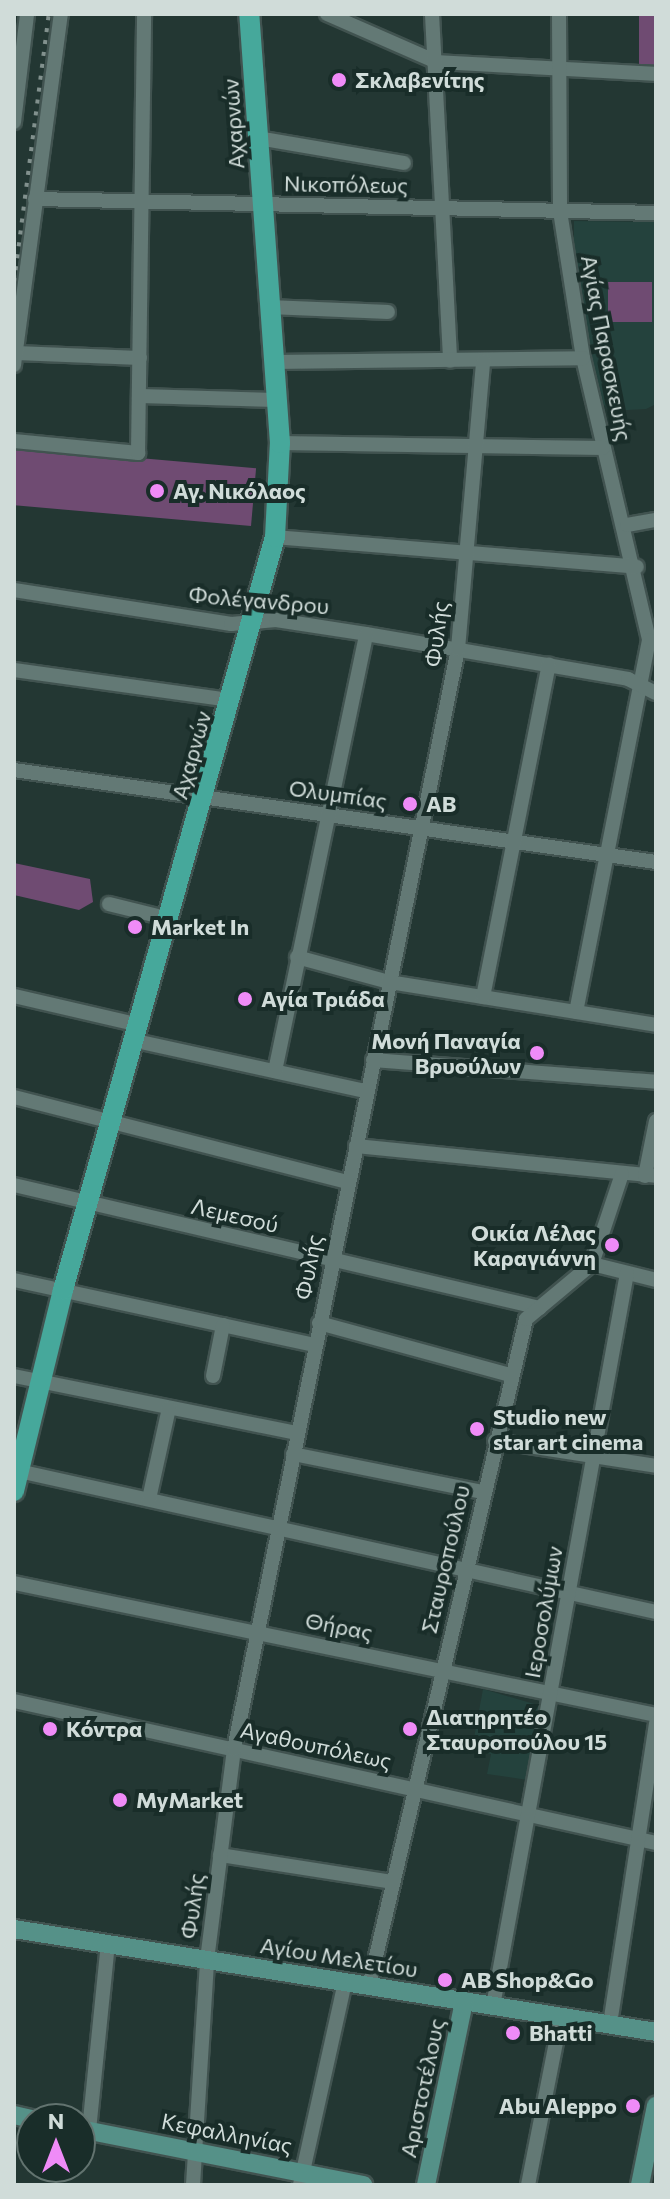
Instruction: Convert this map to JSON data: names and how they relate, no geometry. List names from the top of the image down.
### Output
{
  "streets": {
    "main road": [
      "Αχαρνών",
      "Αγίου Μελετίου",
      "Αριστοτέλους",
      "Κεφαλληνίας"
    ],
    "street": [
      "Νικοπόλεως",
      "Αγίας Παρασκευής",
      "Φολέγανδρου",
      "Φυλής",
      "Ολυμπίας",
      "Λεμεσού",
      "Σταυροπούλου",
      "Ιεροσολύμων",
      "Θήρας",
      "Αγαθουπόλεως"
    ]
  },
  "crossings": [
    ["Αχαρνών", "Νικοπόλεως"],
    ["Αχαρνών", "Φολέγανδρου"],
    ["Αχαρνών", "Ολυμπίας"],
    ["Αχαρνών", "Λεμεσού"],
    ["Νικοπόλεως", "Αγίας Παρασκευής"],
    ["Αγίας Παρασκευής", "Φολέγανδρου"],
    ["Αγίας Παρασκευής", "Ολυμπίας"],
    ["Φολέγανδρου", "Φυλής"],
    ["Φυλής", "Ολυμπίας"],
    ["Φυλής", "Λεμεσού"],
    ["Φυλής", "Θήρας"],
    ["Φυλής", "Αγαθουπόλεως"],
    ["Φυλής", "Αγίου Μελετίου"],
    ["Φυλής", "Κεφαλληνίας"],
    ["Λεμεσού", "Σταυροπούλου"],
    ["Σταυροπούλου", "Θήρας"],
    ["Σταυροπούλου", "Αγαθουπόλεως"],
    ["Σταυροπούλου", "Αγίου Μελετίου"],
    ["Ιεροσολύμων", "Θήρας"],
    ["Ιεροσολύμων", "Αγαθουπόλεως"],
    ["Ιεροσολύμων", "Αγίου Μελετίου"],
    ["Αγίου Μελετίου", "Αριστοτέλους"]
  ],
  "places": [
    "Σκλαβενίτης",
    "Αγ. Νικόλαος",
    "AB",
    "Market In",
    "Αγία Τριάδα",
    "Μονή Παναγία Βρυούλων",
    "Οικία Λέλας Καραγιάννη",
    "Studio new star art cinema",
    "Κόντρα",
    "Διατηρητέο Σταυροπούλου 15",
    "MyMarket",
    "ΑΒ Shop&Go",
    "Bhatti",
    "Abu Aleppo"
  ],
  "north": "top"
}
